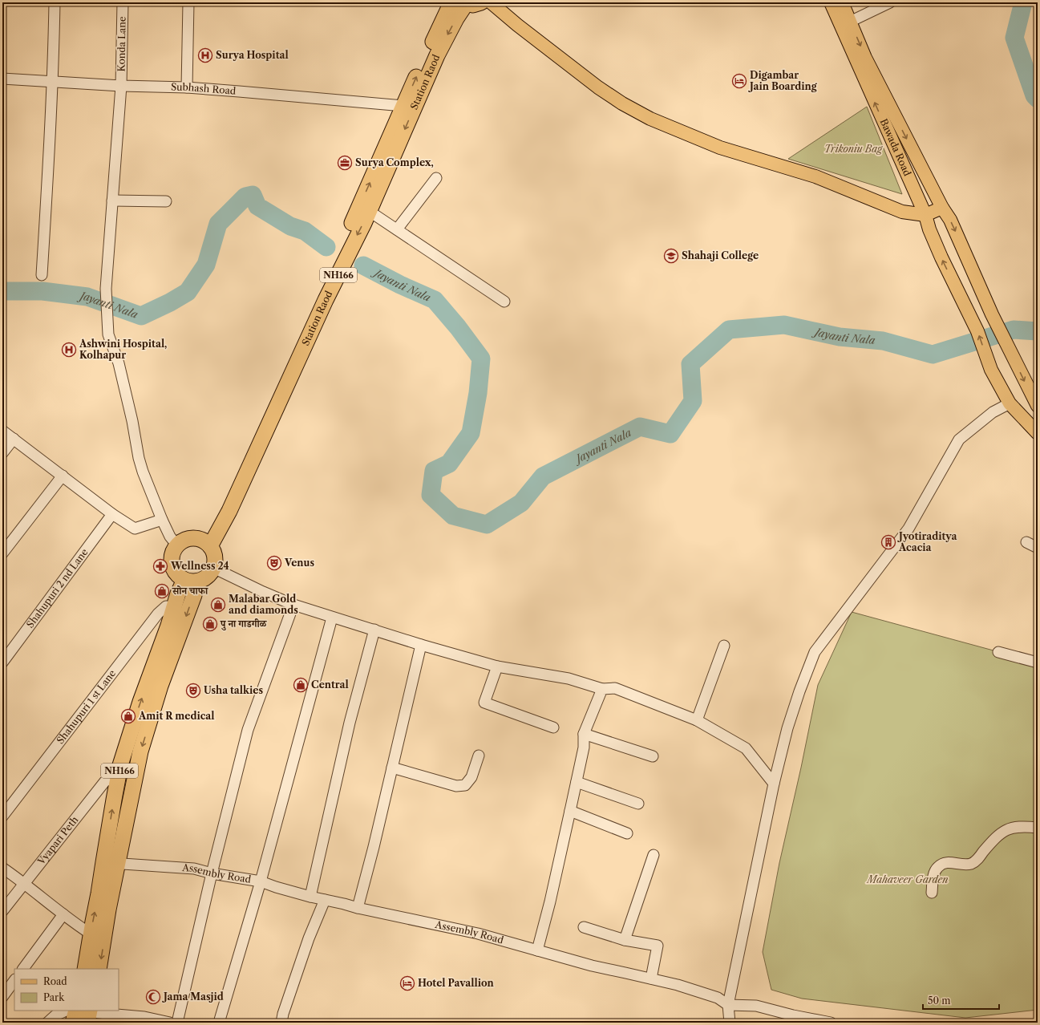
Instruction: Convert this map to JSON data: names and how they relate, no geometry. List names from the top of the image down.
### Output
{
  "streets": {
    "highway": ["Station Raod", "NH166"],
    "main road": ["Bawada Road"],
    "street": [
      "Konda Lane",
      "Subhash Road",
      "Shahupuri 2 nd Lane",
      "Shahupuri 1 st Lane",
      "Vyapari Peth",
      "Assembly Road"
    ]
  },
  "crossings": [
    ["Konda Lane", "Station Raod"],
    ["Konda Lane", "Subhash Road"],
    ["Konda Lane", "NH166"],
    ["Station Raod", "NH166"],
    ["Subhash Road", "NH166"],
    ["NH166", "Shahupuri 1 st Lane"],
    ["NH166", "Vyapari Peth"],
    ["NH166", "Assembly Road"]
  ],
  "water": ["Jayanti Nala"],
  "parks": ["Trikoniu Bag", "Mahaveer Garden"],
  "places": {
    "hospital": ["Surya Hospital", "Ashwini Hospital, Kolhapur"],
    "hotel": ["Digambar Jain Boarding", "Hotel Pavallion"],
    "office": ["Surya Complex,"],
    "school or university": ["Shahaji College"],
    "building": ["Jyotiraditya Acacia"],
    "theatre": ["Venus", "Usha talkies"],
    "pharmacy": ["Wellness 24"],
    "shop": [
      "सोन चाफा",
      "Malabar Gold and diamonds",
      "पु ना गाडगीळ",
      "Central",
      "Amit R medical"
    ],
    "mosque": ["Jama Masjid"]
  },
  "legend": ["Road", "Park"],
  "scale_bar": "50 m"
}
